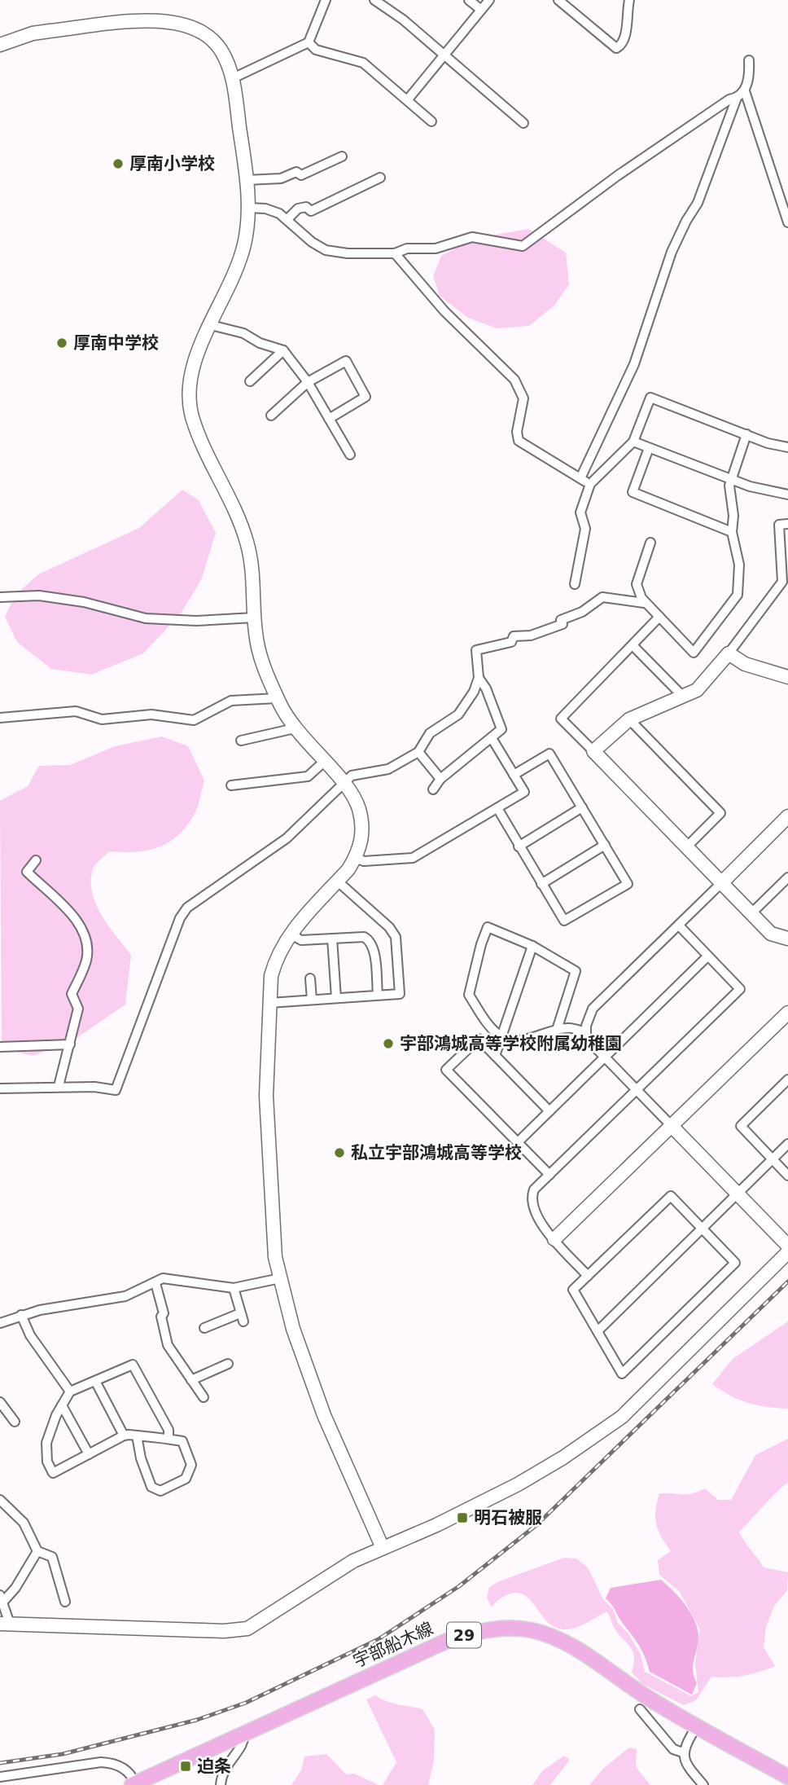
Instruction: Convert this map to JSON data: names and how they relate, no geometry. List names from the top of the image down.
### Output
{
  "streets": {
    "main road": ["29", "宇部船木線"]
  },
  "places": {
    "other": [
      "厚南小学校",
      "厚南中学校",
      "宇部鴻城高等学校附属幼稚園",
      "私立宇部鴻城高等学校"
    ],
    "transit": ["明石被服", "迫条"]
  }
}
